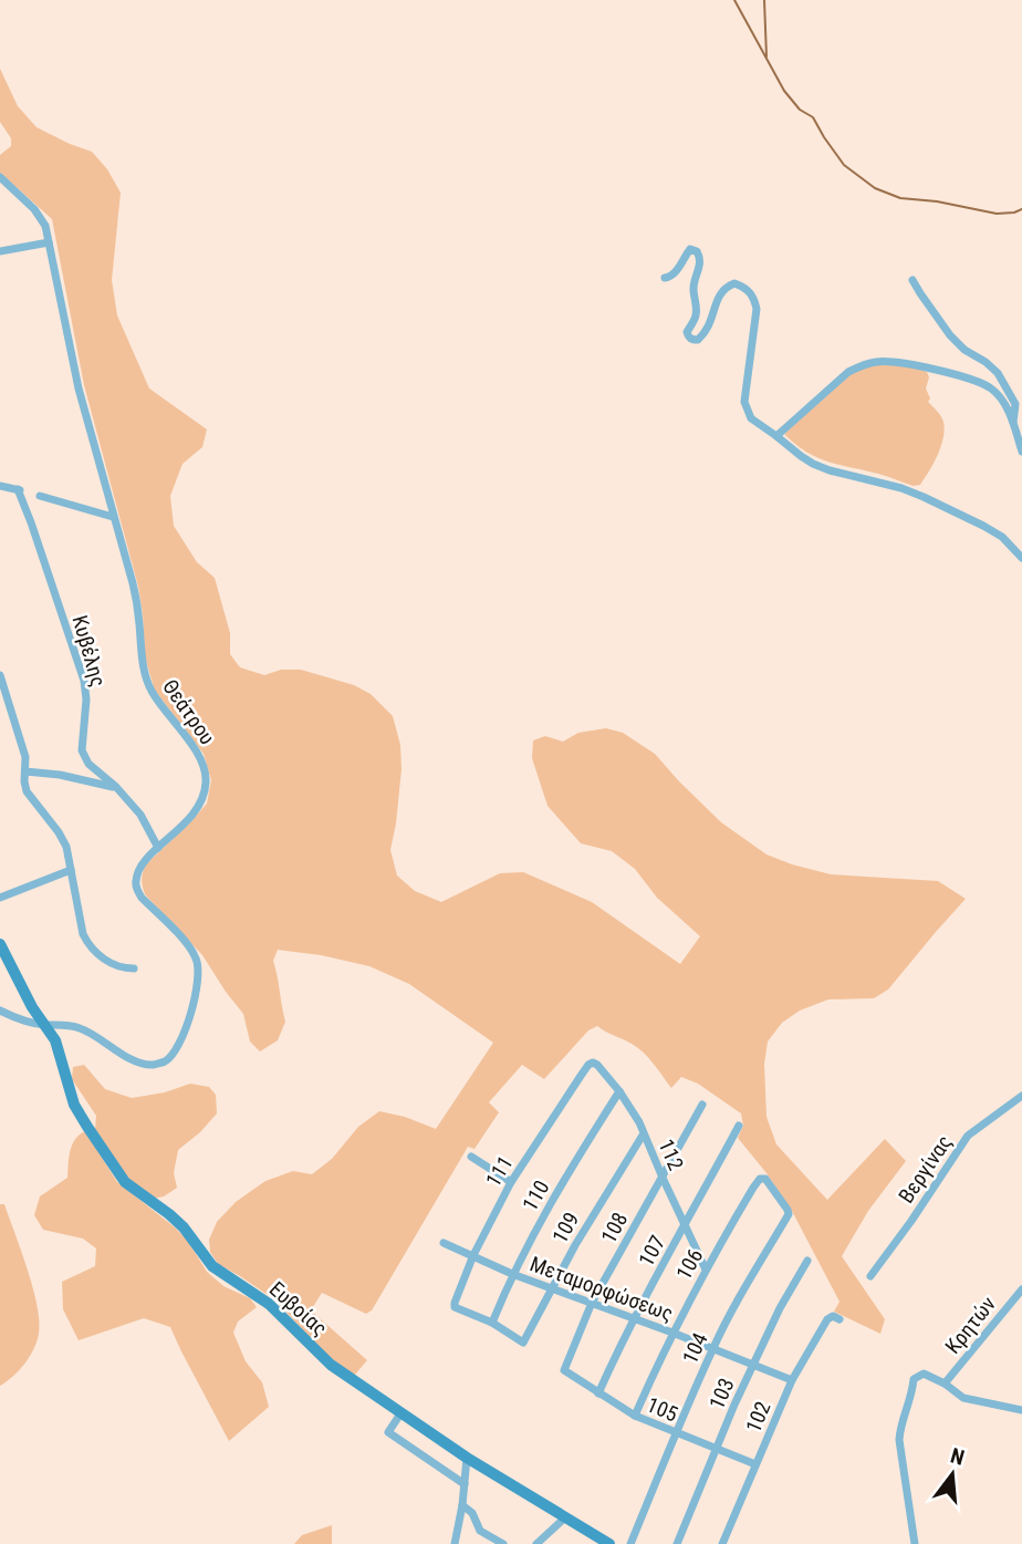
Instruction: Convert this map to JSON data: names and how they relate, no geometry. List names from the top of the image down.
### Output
{
  "streets": {
    "street": [
      "Κυβέλης",
      "Θεάτρου",
      "112",
      "Βεργίνας",
      "111",
      "110",
      "109",
      "108",
      "107",
      "106",
      "Μεταμορφώσεως",
      "Ευβοίας",
      "Κρητών",
      "104",
      "103",
      "105",
      "102"
    ]
  },
  "crossings": [
    ["Κυβέλης", "Θεάτρου"],
    ["Θεάτρου", "Ευβοίας"],
    ["112", "111"],
    ["112", "110"],
    ["112", "109"],
    ["112", "108"],
    ["112", "107"],
    ["112", "106"],
    ["111", "110"],
    ["111", "109"],
    ["111", "Μεταμορφώσεως"],
    ["110", "109"],
    ["110", "Μεταμορφώσεως"],
    ["109", "Μεταμορφώσεως"],
    ["108", "Μεταμορφώσεως"],
    ["108", "105"],
    ["107", "Μεταμορφώσεως"],
    ["107", "105"],
    ["106", "Μεταμορφώσεως"],
    ["106", "104"],
    ["106", "105"],
    ["Μεταμορφώσεως", "104"],
    ["Μεταμορφώσεως", "103"],
    ["Μεταμορφώσεως", "102"],
    ["104", "105"],
    ["103", "105"],
    ["105", "102"]
  ],
  "north": "top"
}
